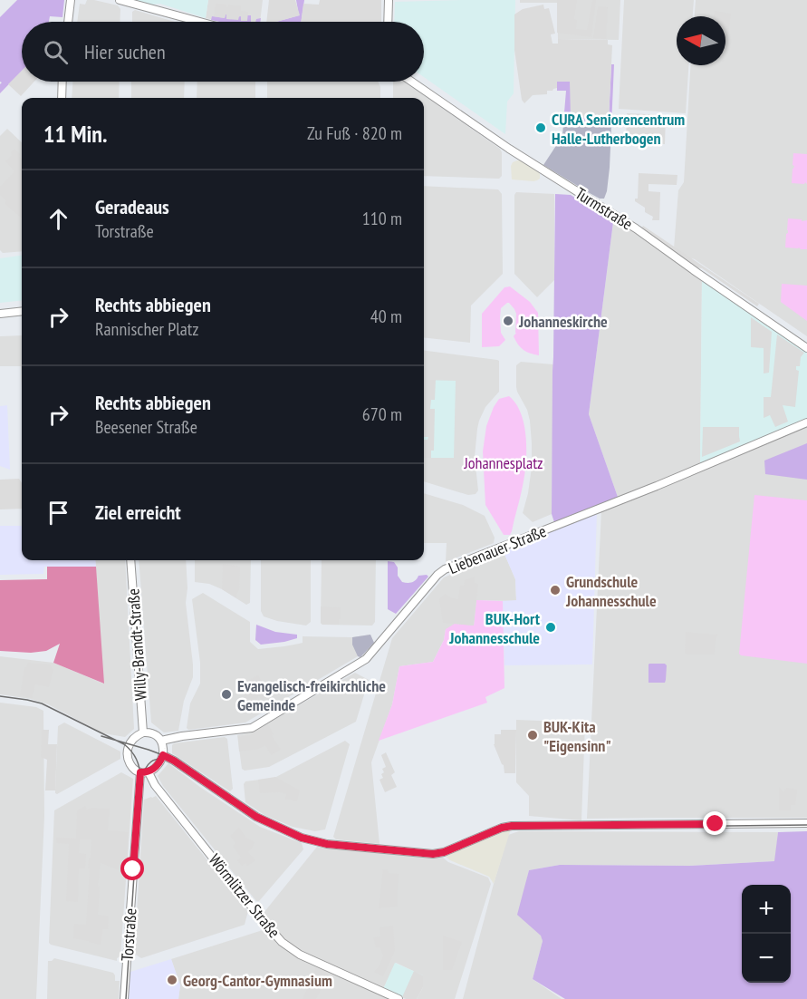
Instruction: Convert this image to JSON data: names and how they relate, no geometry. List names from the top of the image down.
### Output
{
  "streets": {
    "street": [
      "Turmstraße",
      "Liebenauer Straße",
      "Willy-Brandt-Straße",
      "Wörmlitzer Straße",
      "Torstraße"
    ]
  },
  "crossings": [
    ["Liebenauer Straße", "Willy-Brandt-Straße"],
    ["Liebenauer Straße", "Wörmlitzer Straße"],
    ["Liebenauer Straße", "Torstraße"],
    ["Willy-Brandt-Straße", "Wörmlitzer Straße"],
    ["Willy-Brandt-Straße", "Torstraße"],
    ["Wörmlitzer Straße", "Torstraße"]
  ],
  "parks": ["Johannesplatz"],
  "places": [
    "CURA Seniorencentrum Halle-Lutherbogen",
    "Johanneskirche",
    "Grundschule Johannesschule",
    "BUK-Hort Johannesschule",
    "Evangelisch-freikirchliche Gemeinde",
    "BUK-Kita \"Eigensinn\"",
    "Georg-Cantor-Gymnasium"
  ],
  "north": "left",
  "page": {
    "search": "Hier suchen",
    "heading": ["11 Min.", "Zu Fuß · 820 m"],
    "list": [
      ["Geradeaus", "Torstraße", "110 m"],
      ["Rechts abbiegen", "Rannischer Platz", "40 m"],
      ["Rechts abbiegen", "Beesener Straße", "670 m"],
      "Ziel erreicht"
    ],
    "map_buttons": ["+", "−"]
  }
}
